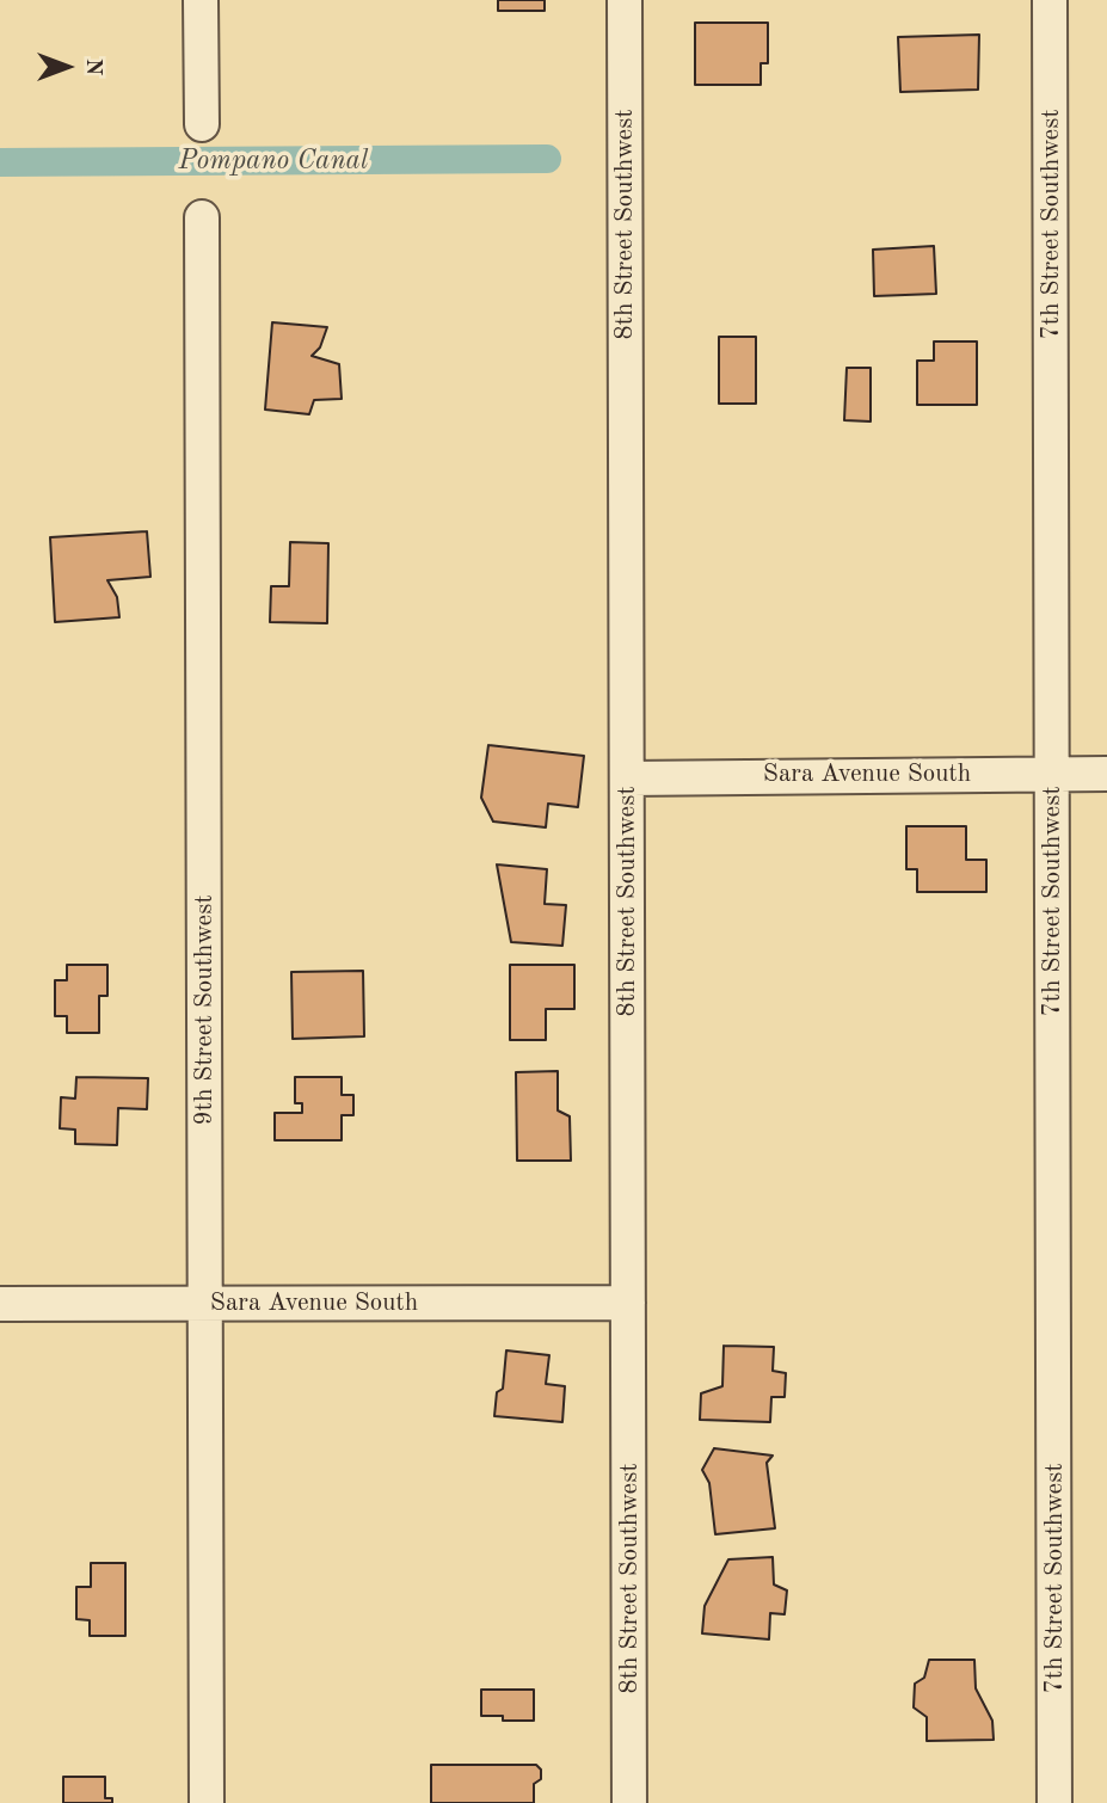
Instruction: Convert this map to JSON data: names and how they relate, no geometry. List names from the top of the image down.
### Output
{
  "streets": {
    "street": [
      "8th Street Southwest",
      "7th Street Southwest",
      "Sara Avenue South",
      "9th Street Southwest"
    ]
  },
  "crossings": [
    ["8th Street Southwest", "Sara Avenue South"],
    ["7th Street Southwest", "Sara Avenue South"],
    ["Sara Avenue South", "9th Street Southwest"]
  ],
  "water": ["Pompano Canal"],
  "north": "right"
}
